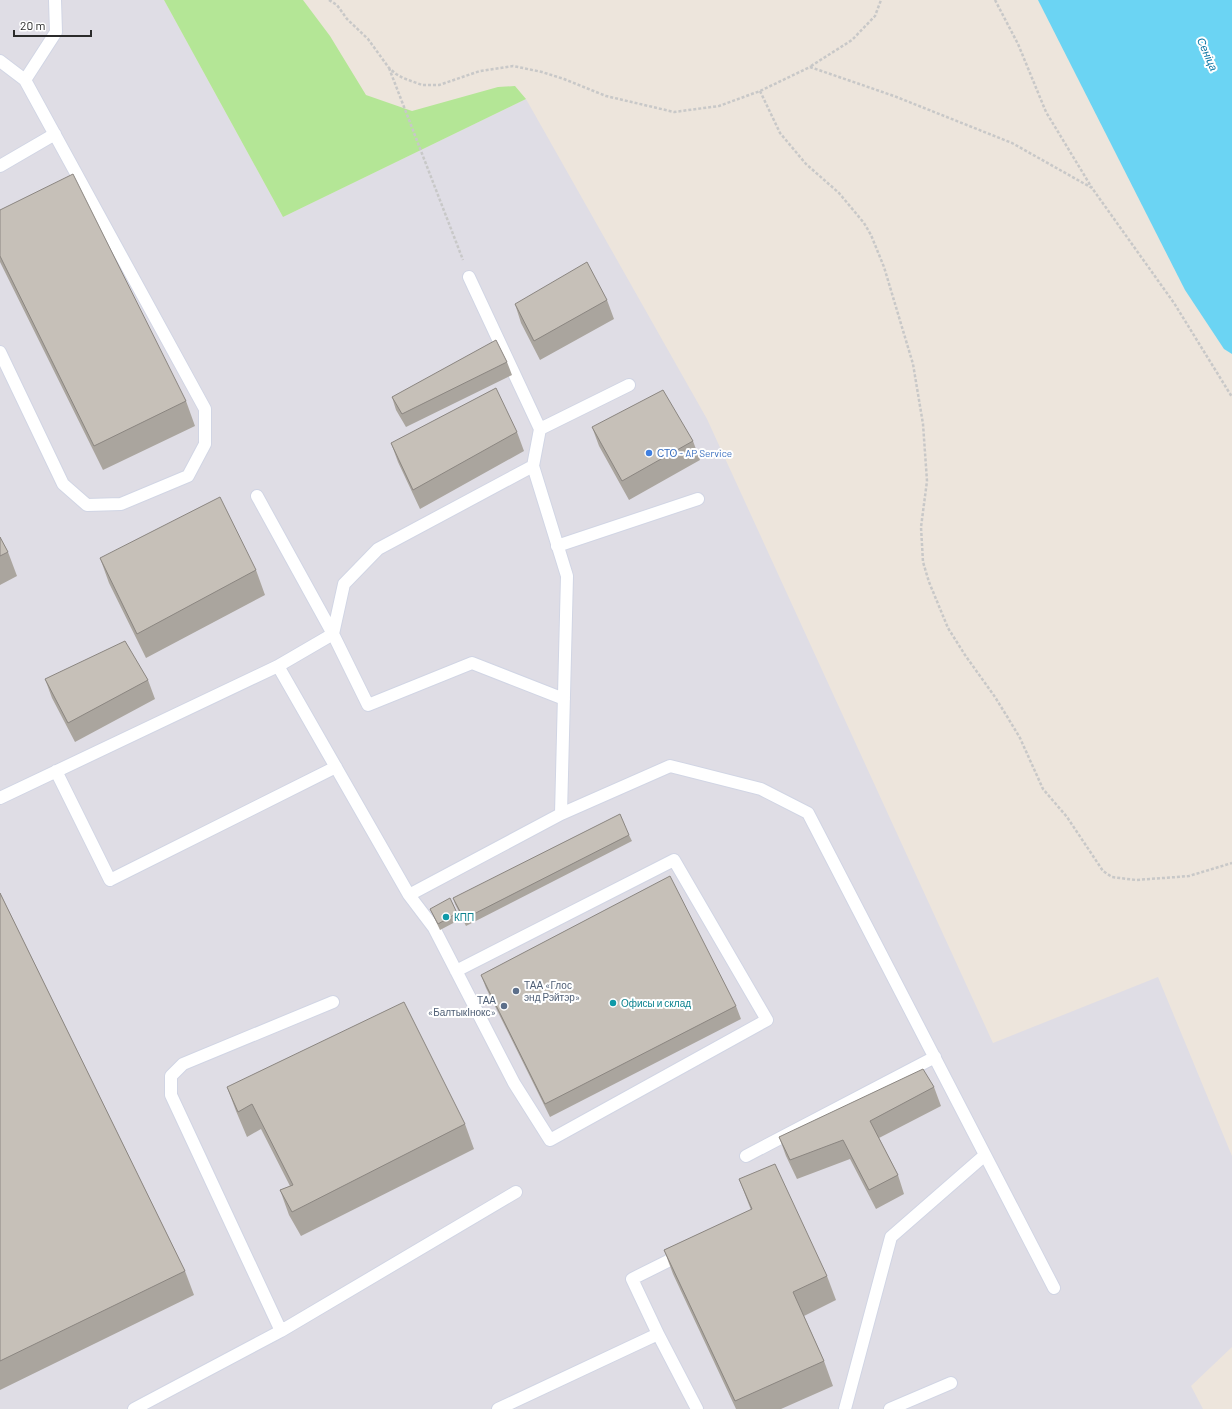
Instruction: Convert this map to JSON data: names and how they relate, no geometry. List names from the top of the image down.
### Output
{
  "water": ["Сеніца"],
  "places": [
    "СТО - AP Service",
    "КПП",
    "ТАА «Глос энд Рэйтэр»",
    "Офисы и склад",
    "ТАА «БалтыкІнокс»"
  ],
  "scale_bar": "20 m"
}
